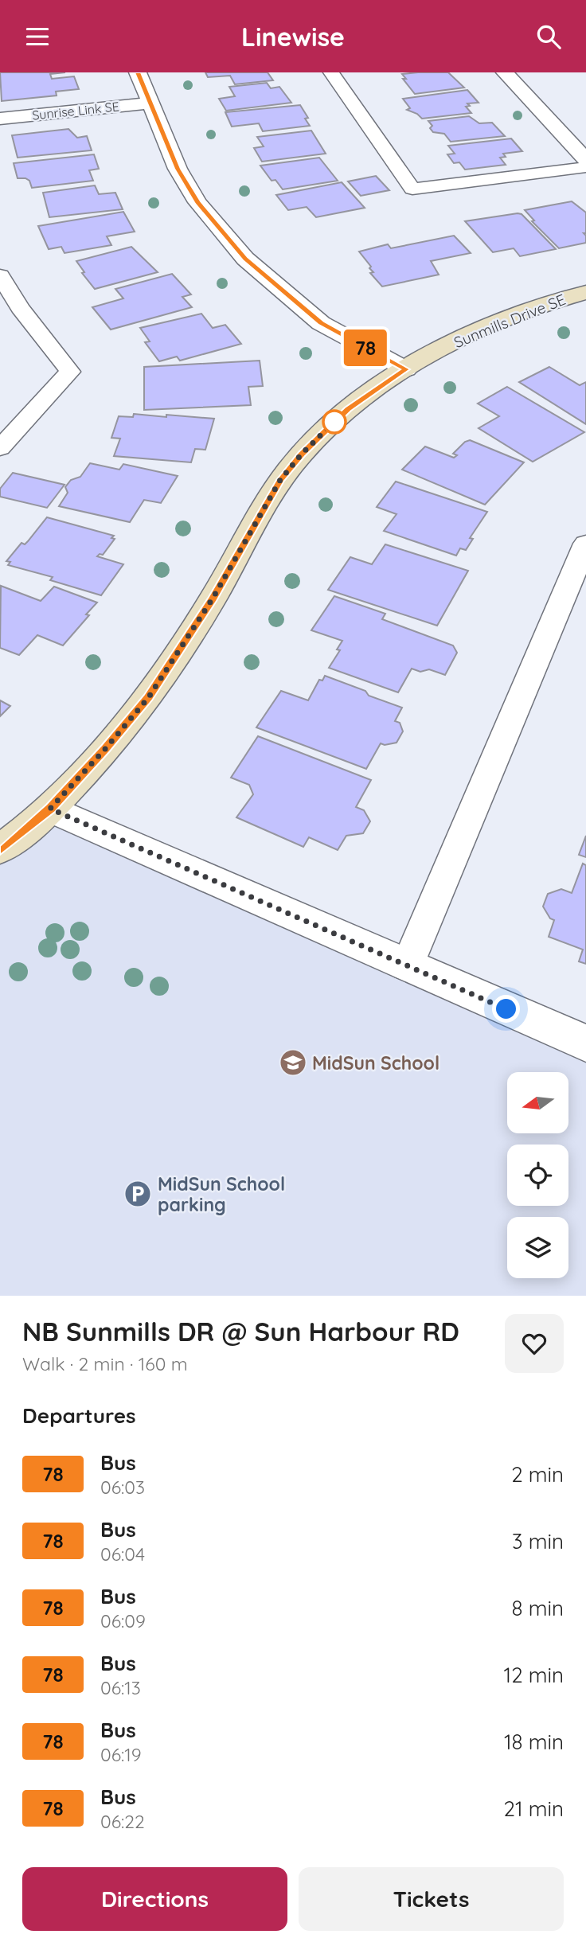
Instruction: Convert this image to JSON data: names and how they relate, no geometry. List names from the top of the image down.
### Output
{
  "streets": {
    "street": ["Sunrise Link SE", "Sunmills Drive SE"]
  },
  "places": {
    "school or university": ["MidSun School"],
    "parking": ["MidSun School parking"]
  },
  "lines": ["bus line 78"],
  "north": "left",
  "page": {
    "header": "Linewise",
    "on_map": "78",
    "heading": [
      ["NB Sunmills DR @ Sun Harbour RD", "Walk · 2 min · 160 m"],
      "Departures"
    ],
    "list": [
      {
        "mark": "78",
        "name": "Bus",
        "note": "06:03",
        "value": "2 min"
      },
      {
        "mark": "78",
        "name": "Bus",
        "note": "06:04",
        "value": "3 min"
      },
      {
        "mark": "78",
        "name": "Bus",
        "note": "06:09",
        "value": "8 min"
      },
      {
        "mark": "78",
        "name": "Bus",
        "note": "06:13",
        "value": "12 min"
      },
      {
        "mark": "78",
        "name": "Bus",
        "note": "06:19",
        "value": "18 min"
      },
      {
        "mark": "78",
        "name": "Bus",
        "note": "06:22",
        "value": "21 min"
      }
    ],
    "buttons": ["Directions", "Tickets"]
  }
}
